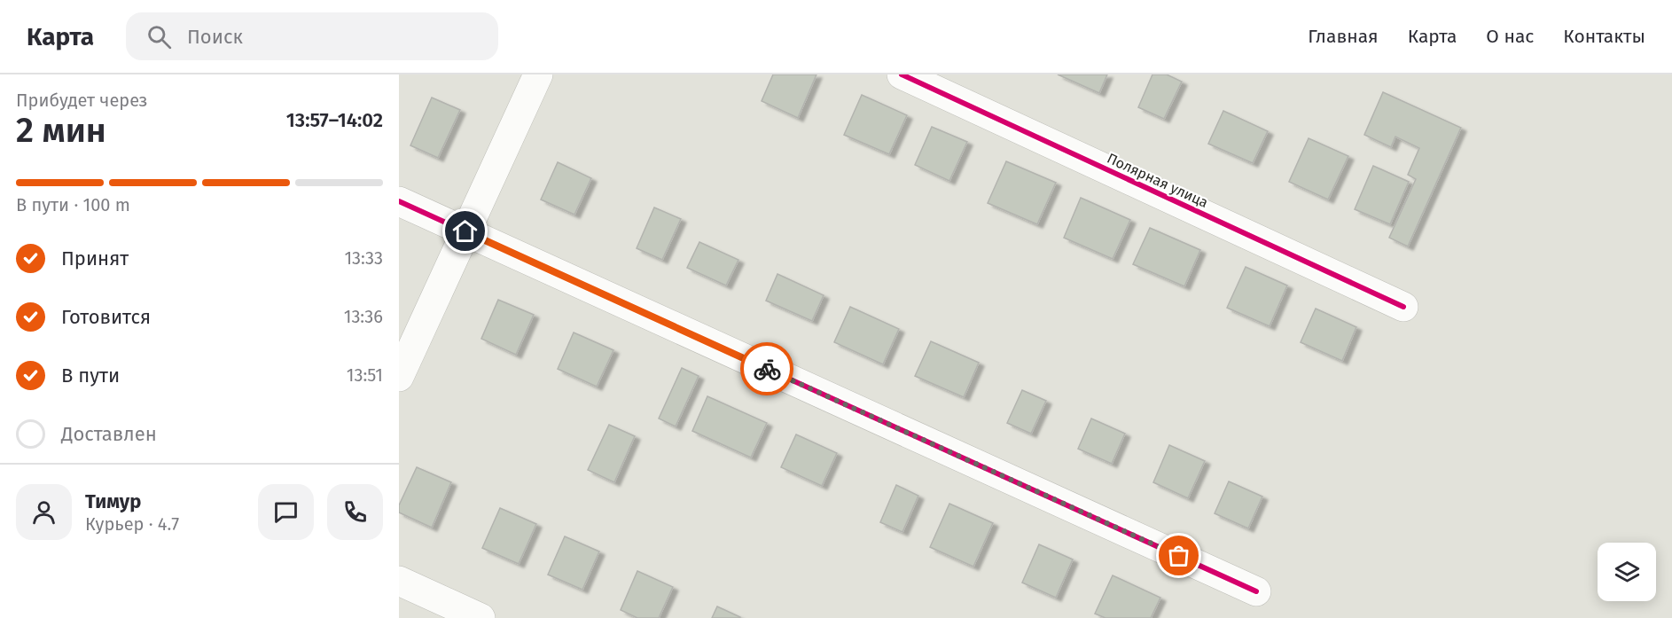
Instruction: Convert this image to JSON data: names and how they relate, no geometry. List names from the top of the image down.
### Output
{
  "streets": {
    "street": ["Полярная улица"]
  },
  "page": {
    "header": "Карта",
    "search": "Поиск",
    "nav": [
      "Главная",
      "Карта",
      "О нас",
      "Контакты"
    ],
    "heading": ["2 мин", "Прибудет через", "13:57–14:02"],
    "panel": ["Тимур", "Курьер · 4.7"],
    "bar": "В пути · 100 m",
    "list": [
      ["Принят", "13:33"],
      ["Готовится", "13:36"],
      ["В пути", "13:51"],
      "Доставлен"
    ]
  }
}
